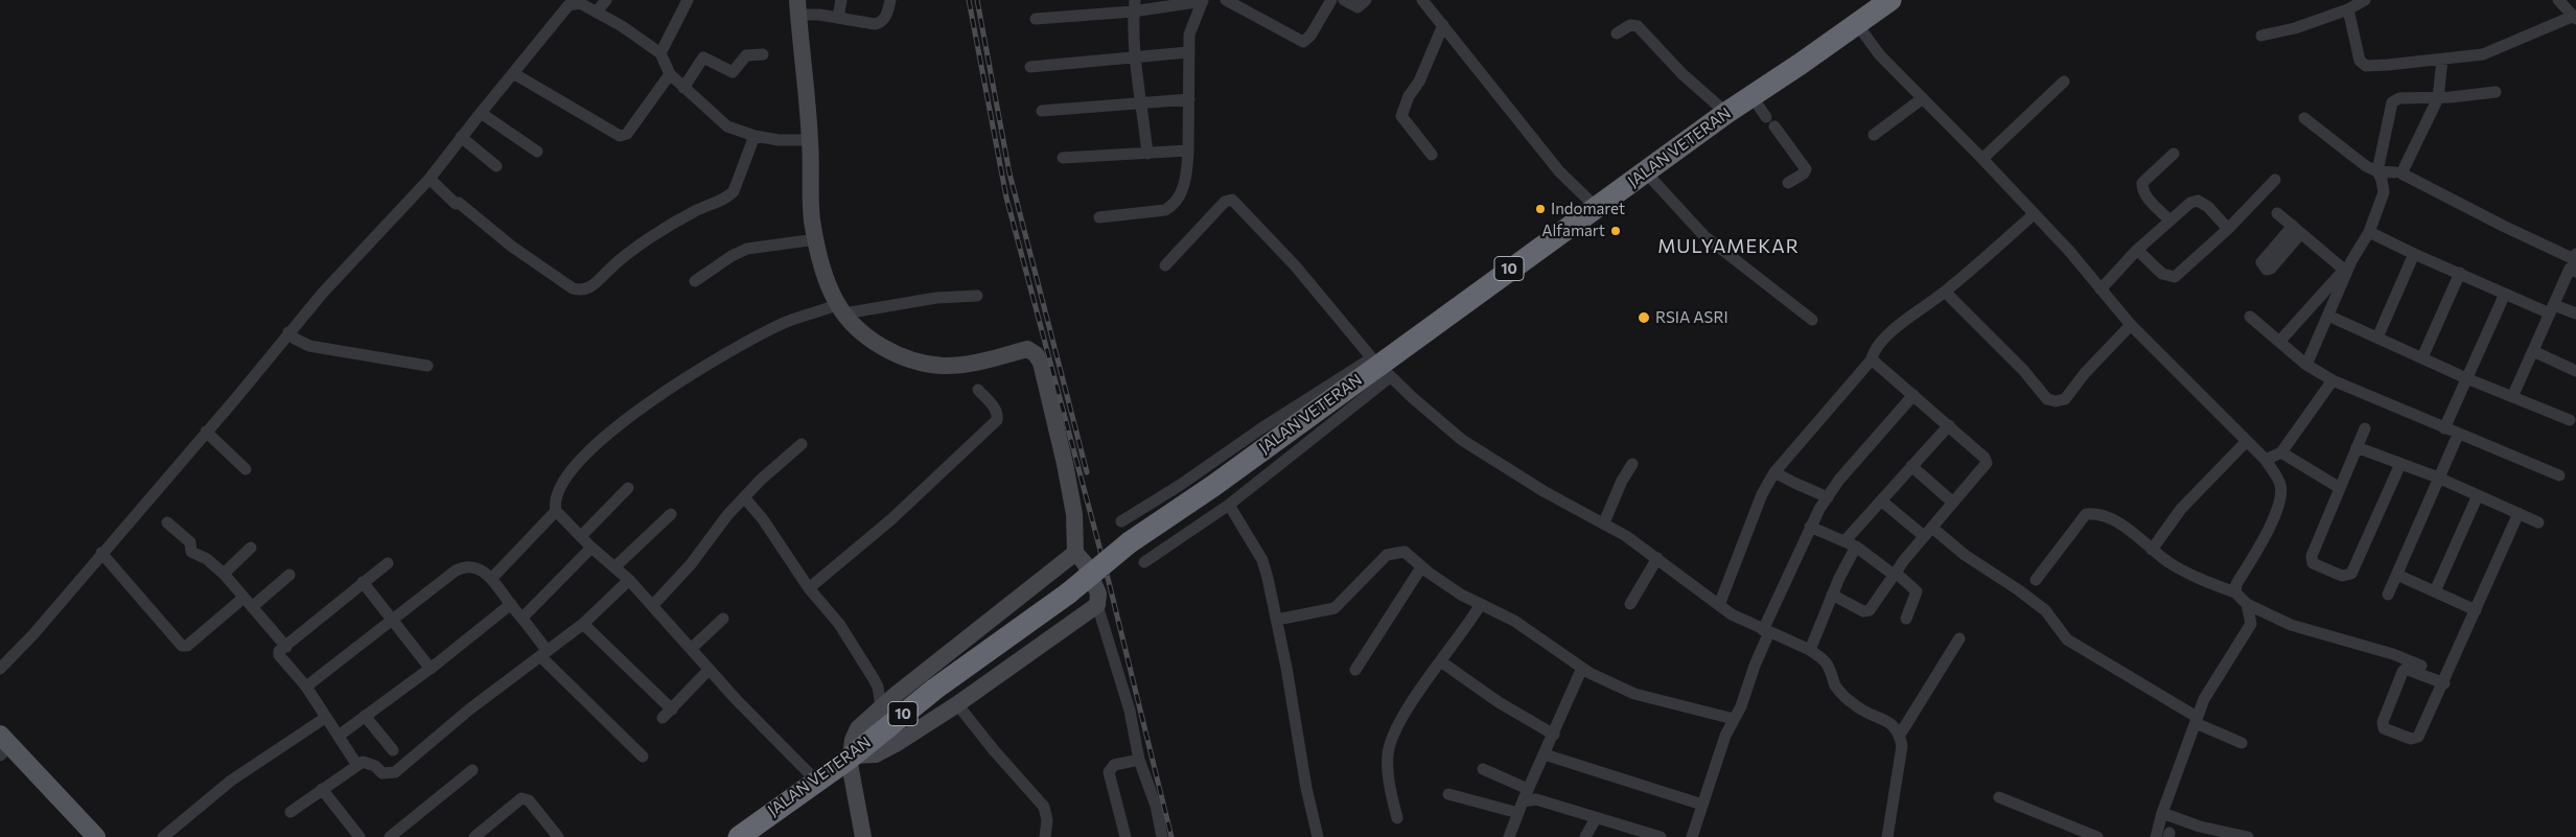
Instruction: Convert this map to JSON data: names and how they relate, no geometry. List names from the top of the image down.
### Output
{
  "streets": {
    "highway": ["JALAN VETERAN", "10"]
  },
  "districts": ["MULYAMEKAR"],
  "places": ["Indomaret", "Alfamart", "RSIA ASRI"]
}
